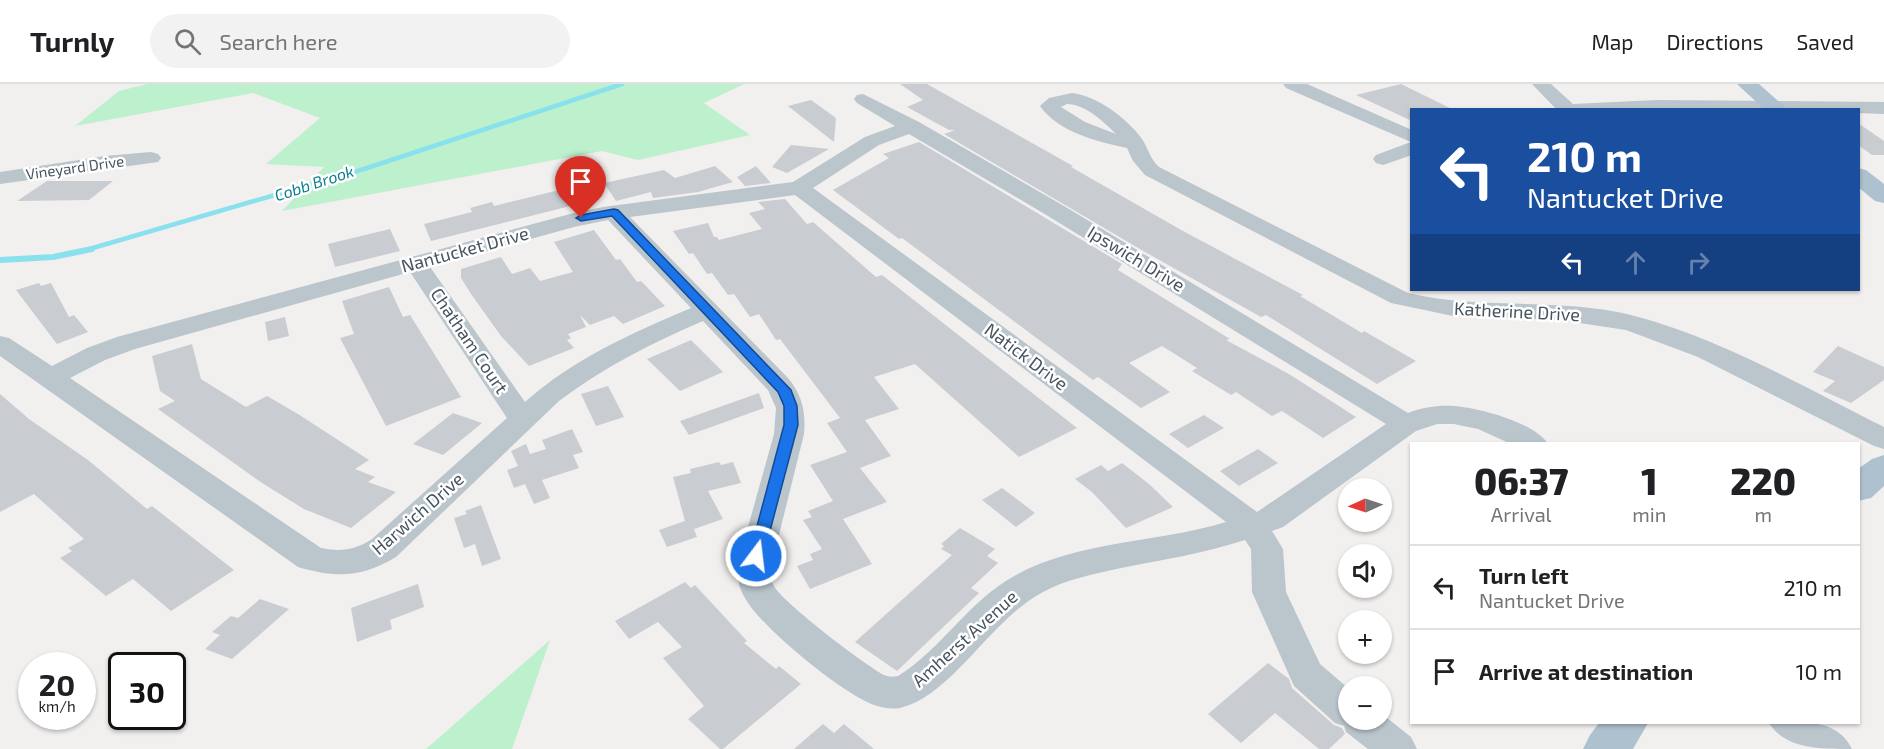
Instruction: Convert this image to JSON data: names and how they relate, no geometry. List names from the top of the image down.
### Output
{
  "streets": {
    "street": [
      "Vineyard Drive",
      "Nantucket Drive",
      "Ipswich Drive",
      "Katherine Drive",
      "Chatham Court",
      "Natick Drive",
      "Harwich Drive",
      "Amherst Avenue"
    ]
  },
  "crossings": [
    ["Nantucket Drive", "Ipswich Drive"],
    ["Nantucket Drive", "Chatham Court"],
    ["Nantucket Drive", "Natick Drive"],
    ["Nantucket Drive", "Harwich Drive"],
    ["Nantucket Drive", "Amherst Avenue"],
    ["Ipswich Drive", "Amherst Avenue"],
    ["Chatham Court", "Harwich Drive"],
    ["Natick Drive", "Amherst Avenue"],
    ["Harwich Drive", "Amherst Avenue"]
  ],
  "water": ["Cobb Brook"],
  "north": "left",
  "page": {
    "header": "Turnly",
    "search": "Search here",
    "nav": ["Map", "Directions", "Saved"],
    "turn": ["210 m", "Nantucket Drive"],
    "eta": [
      "06:37",
      "Arrival",
      "1",
      "min",
      "220",
      "m"
    ],
    "map_buttons": ["+", "−"],
    "list": [
      {
        "name": "Turn left",
        "note": "Nantucket Drive",
        "value": "210 m"
      },
      {
        "name": "Arrive at destination",
        "value": "10 m"
      }
    ],
    "speed": "20 km/h",
    "limit": "30"
  }
}
